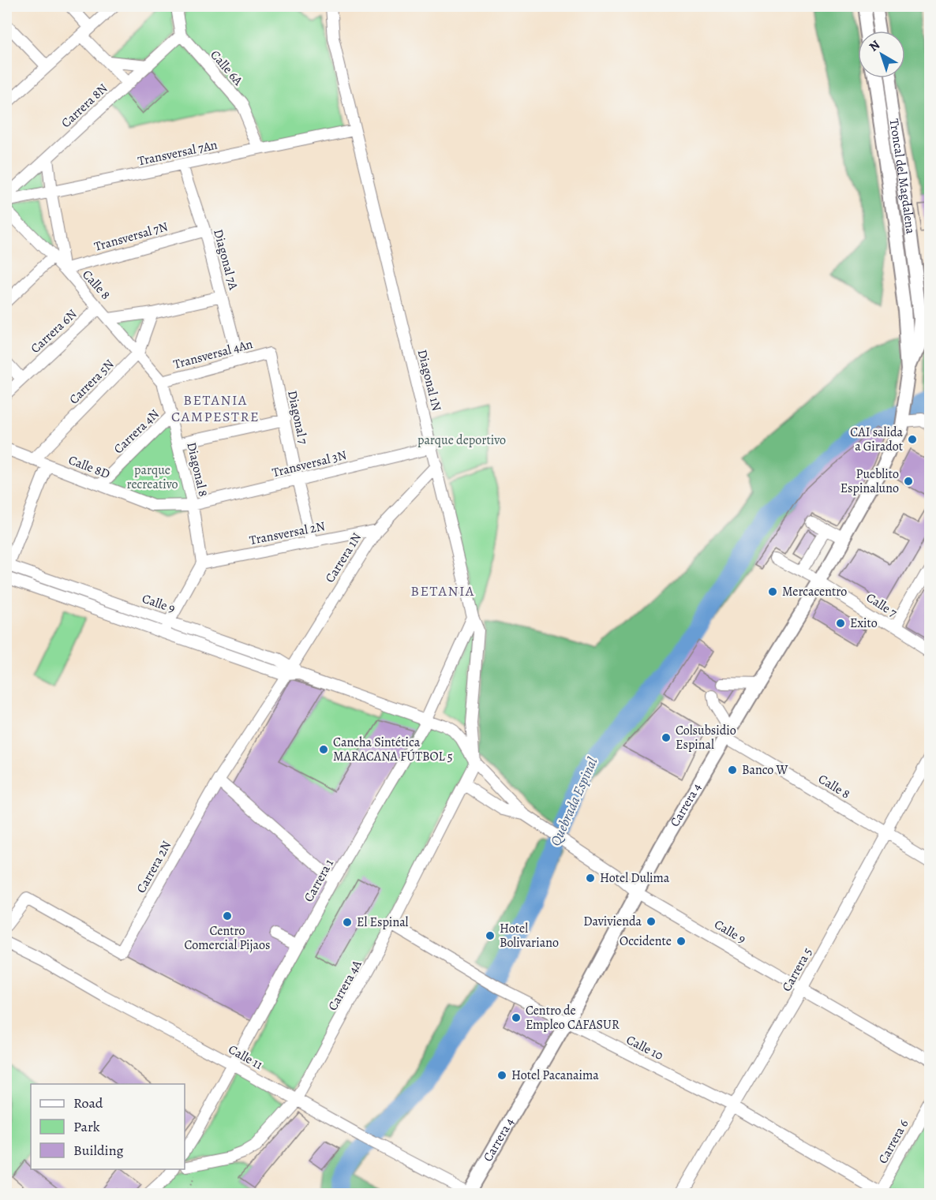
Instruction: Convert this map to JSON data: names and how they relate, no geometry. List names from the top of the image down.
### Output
{
  "streets": {
    "main road": ["Troncal del Magdalena", "Carrera 4"],
    "street": [
      "Calle 6A",
      "Carrera 8N",
      "Transversal 7An",
      "Transversal 7N",
      "Diagonal 7A",
      "Calle 8",
      "Carrera 6N",
      "Transversal 4An",
      "Diagonal 1N",
      "Carrera 5N",
      "Diagonal 7",
      "Carrera 4N",
      "Transversal 3N",
      "Calle 8D",
      "Diagonal 8",
      "Transversal 2N",
      "Carrera 1N",
      "Calle 9",
      "Calle 7",
      "Carrera 2N",
      "Carrera 1",
      "Carrera 5",
      "Carrera 4A",
      "Calle 10",
      "Calle 11",
      "Carrera 6"
    ]
  },
  "crossings": [
    ["Calle 6A", "Carrera 8N"],
    ["Calle 6A", "Transversal 7An"],
    ["Transversal 7An", "Diagonal 7A"],
    ["Transversal 7An", "Diagonal 1N"],
    ["Troncal del Magdalena", "Carrera 4"],
    ["Transversal 7N", "Diagonal 7A"],
    ["Transversal 7N", "Calle 8"],
    ["Diagonal 7A", "Transversal 4An"],
    ["Calle 8", "Carrera 6N"],
    ["Calle 8", "Transversal 4An"],
    ["Calle 8", "Carrera 5N"],
    ["Calle 8", "Diagonal 8"],
    ["Calle 8", "Carrera 4"],
    ["Calle 8", "Carrera 5"],
    ["Transversal 4An", "Diagonal 7"],
    ["Transversal 4An", "Diagonal 8"],
    ["Diagonal 1N", "Transversal 3N"],
    ["Diagonal 1N", "Carrera 1N"],
    ["Diagonal 1N", "Calle 9"],
    ["Diagonal 1N", "Carrera 1"],
    ["Diagonal 1N", "Carrera 4A"],
    ["Carrera 5N", "Calle 8D"],
    ["Diagonal 7", "Transversal 3N"],
    ["Diagonal 7", "Transversal 2N"],
    ["Carrera 4N", "Calle 8D"],
    ["Carrera 4N", "Diagonal 8"],
    ["Transversal 3N", "Calle 8D"],
    ["Transversal 3N", "Diagonal 8"],
    ["Calle 8D", "Diagonal 8"],
    ["Diagonal 8", "Transversal 2N"],
    ["Transversal 2N", "Carrera 1N"],
    ["Carrera 1N", "Calle 9"],
    ["Carrera 1N", "Carrera 2N"],
    ["Calle 9", "Carrera 4"],
    ["Calle 9", "Carrera 2N"],
    ["Calle 9", "Carrera 1"],
    ["Calle 9", "Carrera 5"],
    ["Calle 9", "Carrera 4A"],
    ["Calle 7", "Carrera 4"],
    ["Carrera 4", "Calle 10"],
    ["Carrera 4", "Calle 11"],
    ["Carrera 1", "Calle 11"],
    ["Carrera 5", "Calle 10"],
    ["Carrera 4A", "Calle 10"],
    ["Carrera 4A", "Calle 11"],
    ["Calle 10", "Carrera 6"]
  ],
  "districts": ["BETANIA CAMPESTRE", "BETANIA"],
  "water": ["Quebrada Espinal"],
  "parks": ["parque deportivo", "parque recreativo"],
  "places": [
    "CAI salida a Giradot",
    "Pueblito Espinaluno",
    "Mercacentro",
    "Exito",
    "Colsubsidio Espinal",
    "Cancha Sintética MARACANA FÚTBOL 5",
    "Banco W",
    "Hotel Dulima",
    "Centro Comercial Pijaos",
    "Davivienda",
    "El Espinal",
    "Hotel Bolivariano",
    "Occidente",
    "Centro de Empleo CAFASUR",
    "Hotel Pacanaima"
  ],
  "legend": ["Road", "Park", "Building"],
  "north": "top left"
}
